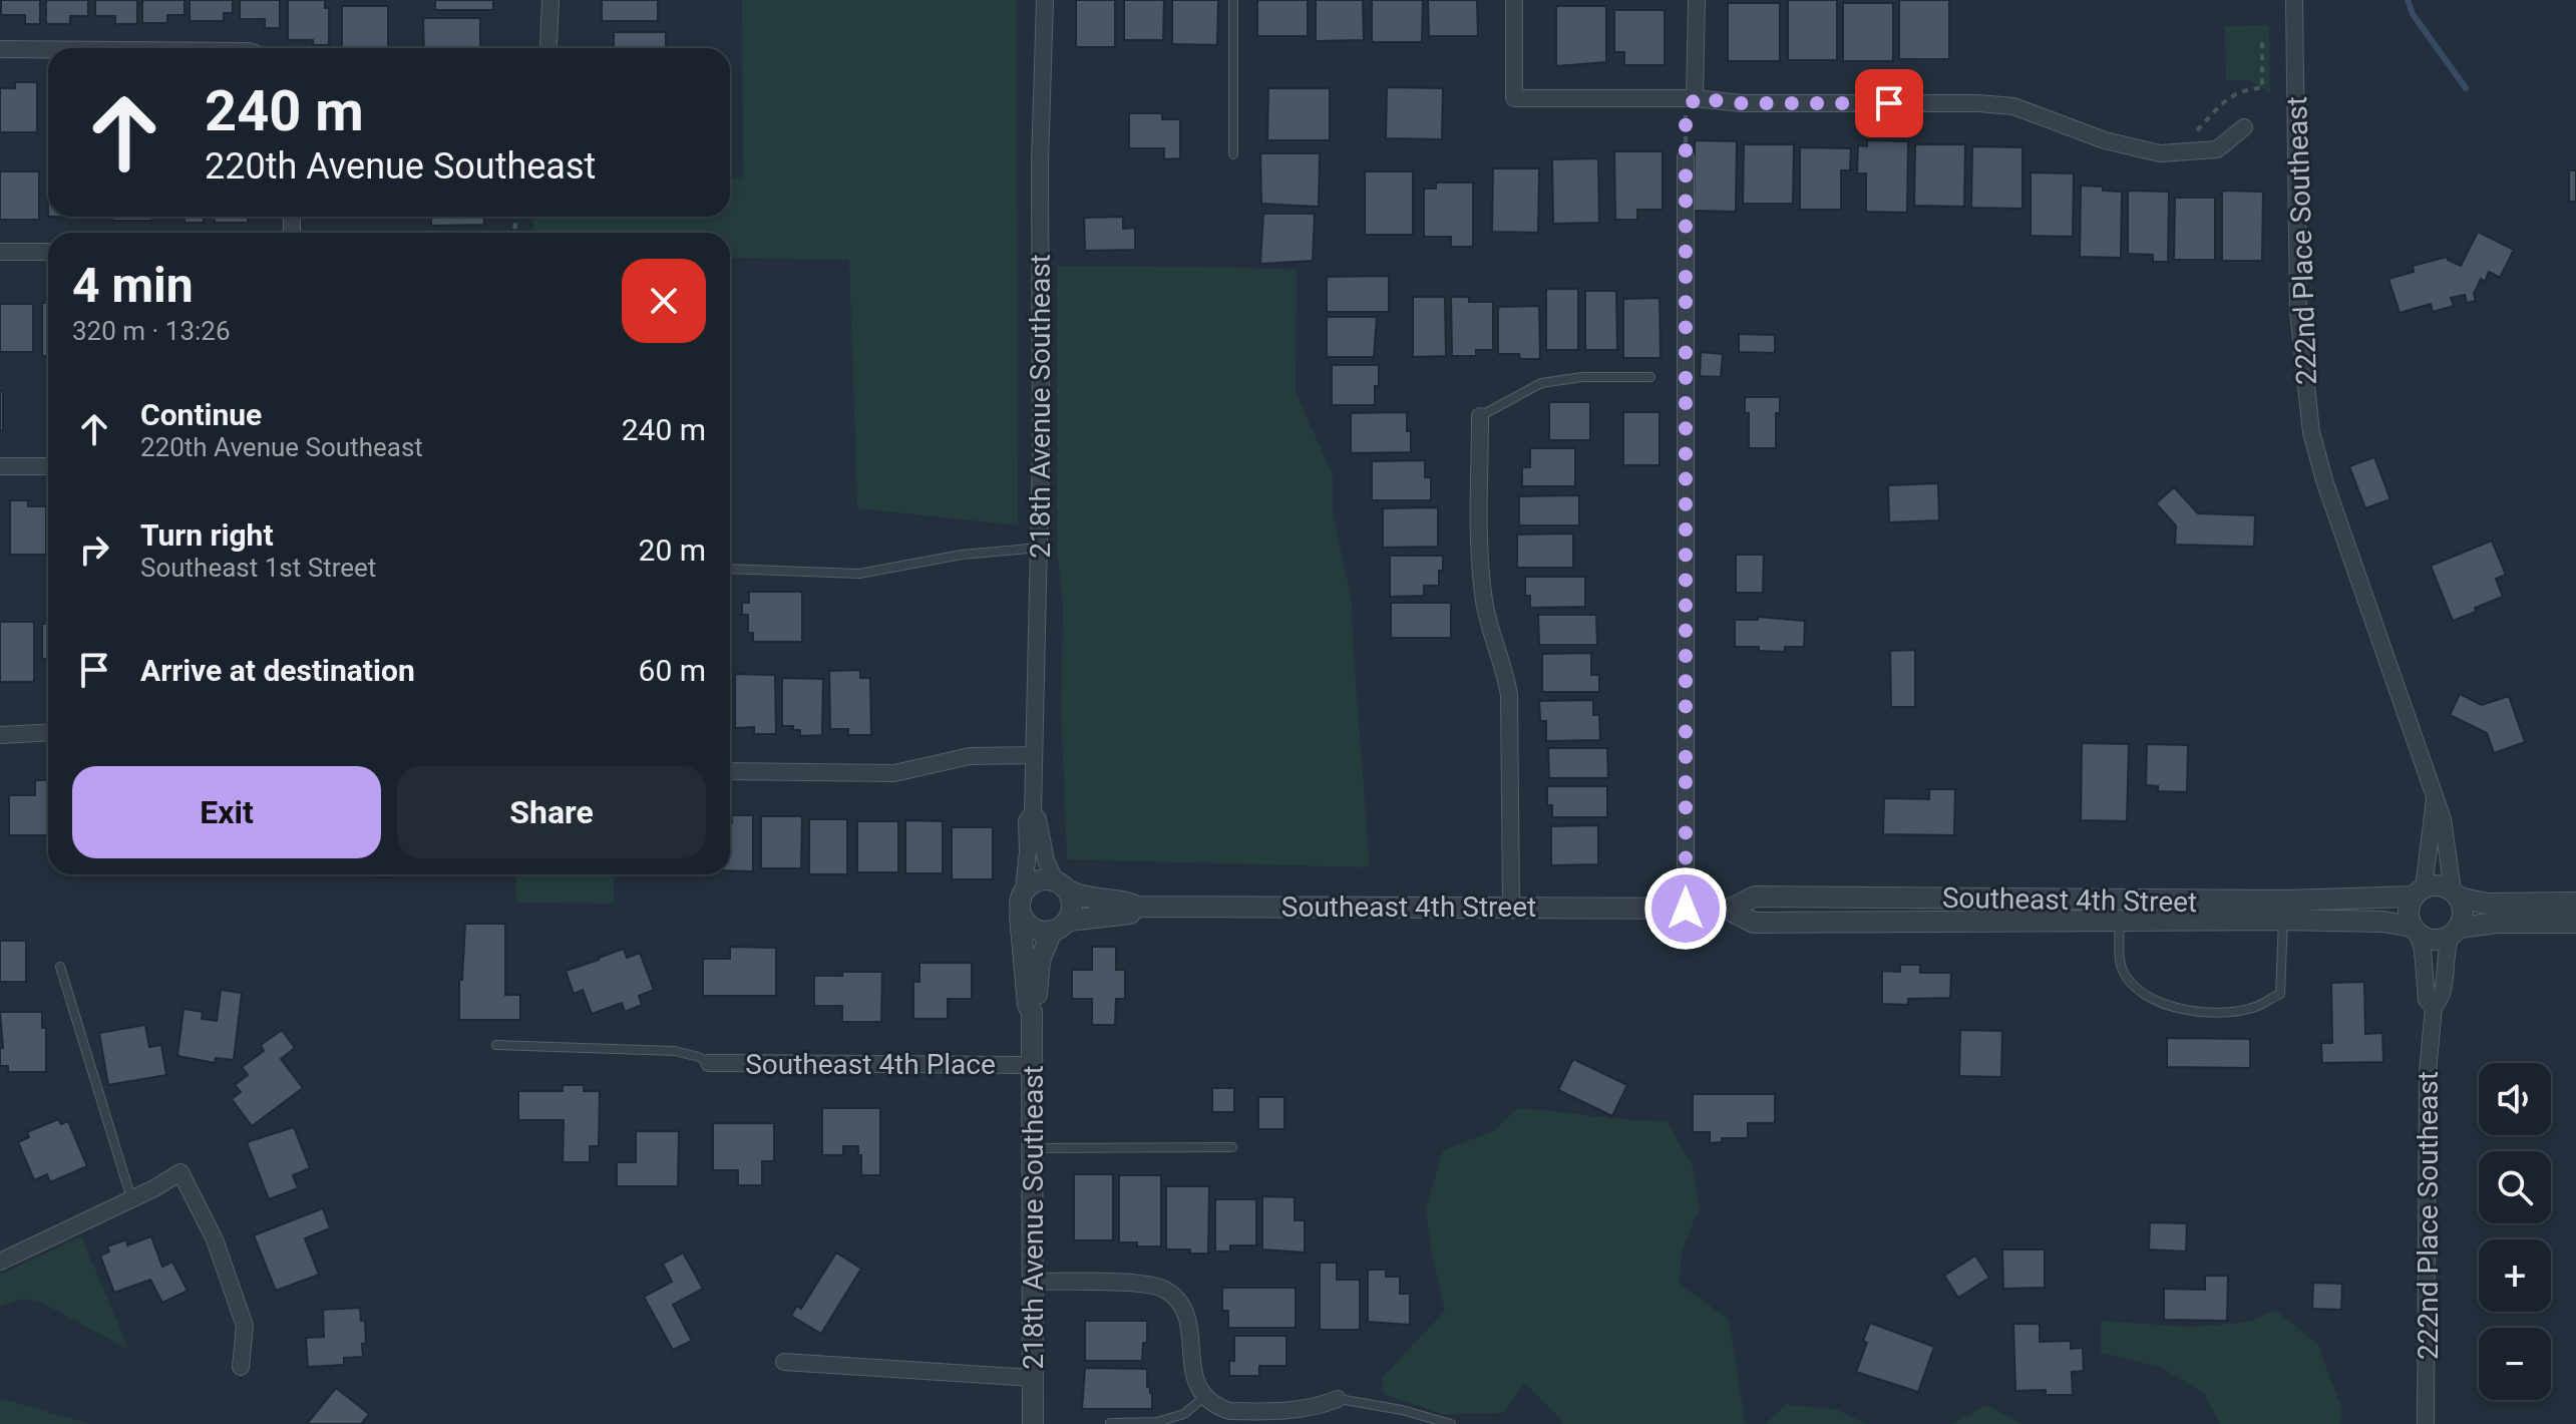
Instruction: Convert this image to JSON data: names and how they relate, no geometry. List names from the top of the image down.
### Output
{
  "streets": {
    "street": [
      "222nd Place Southeast",
      "218th Avenue Southeast",
      "Southeast 4th Street",
      "Southeast 4th Place"
    ]
  },
  "crossings": [
    ["222nd Place Southeast", "Southeast 4th Street"],
    ["218th Avenue Southeast", "Southeast 4th Street"],
    ["218th Avenue Southeast", "Southeast 4th Place"]
  ],
  "page": {
    "turn": ["240 m", "220th Avenue Southeast"],
    "heading": ["4 min", "320 m · 13:26"],
    "list": [
      {
        "name": "Continue",
        "note": "220th Avenue Southeast",
        "value": "240 m"
      },
      {
        "name": "Turn right",
        "note": "Southeast 1st Street",
        "value": "20 m"
      },
      {
        "name": "Arrive at destination",
        "value": "60 m"
      }
    ],
    "buttons": ["Exit", "Share"],
    "map_buttons": ["+", "−"]
  }
}
